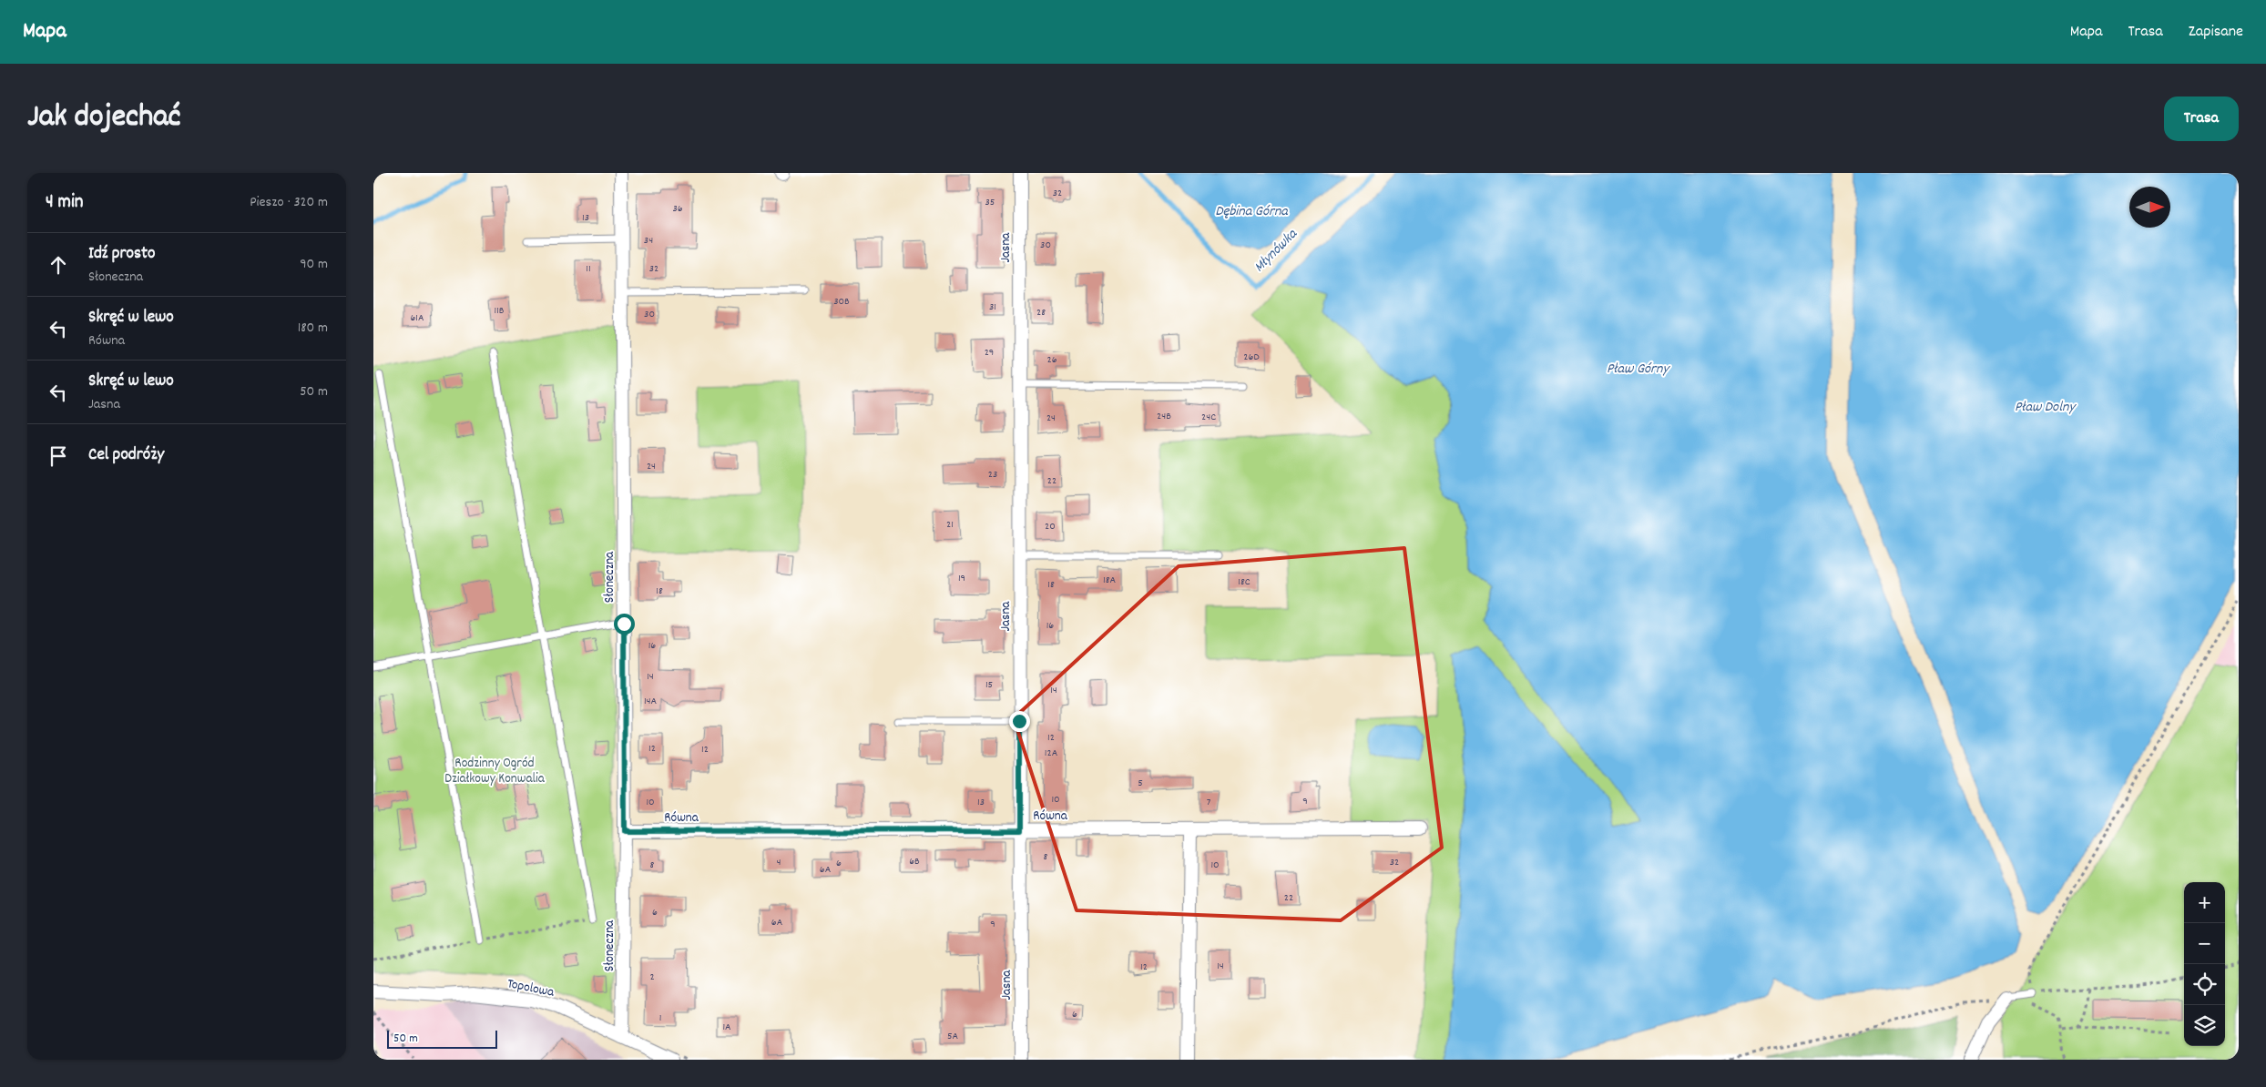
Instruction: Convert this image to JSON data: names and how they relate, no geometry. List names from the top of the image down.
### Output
{
  "streets": {
    "street": [
      "Jasna",
      "Słoneczna",
      "Równa",
      "Topolowa"
    ]
  },
  "crossings": [
    ["Jasna", "Równa"],
    ["Słoneczna", "Równa"],
    ["Słoneczna", "Topolowa"]
  ],
  "water": [
    "Dębina Górna",
    "Młynówka",
    "Pław Górny",
    "Pław Dolny"
  ],
  "parks": ["Rodzinny Ogród Działkowy Konwalia"],
  "house_numbers": [
    "32",
    "35",
    "36",
    "13",
    "34",
    "30",
    "11",
    "32",
    "30B",
    "31",
    "11B",
    "28",
    "30",
    "61A",
    "29",
    "26D",
    "26",
    "24B",
    "24C",
    "24",
    "24",
    "23",
    "22",
    "21",
    "20",
    "19",
    "18A",
    "18C",
    "18",
    "18",
    "16",
    "16",
    "14",
    "15",
    "14",
    "14A",
    "12",
    "12",
    "12",
    "12A",
    "5",
    "10",
    "9",
    "10",
    "13",
    "7",
    "8",
    "6B",
    "4",
    "32",
    "6",
    "8",
    "10",
    "6A",
    "22",
    "6",
    "6A",
    "9",
    "14",
    "12",
    "2",
    "6",
    "1",
    "1A",
    "5A"
  ],
  "scale_bar": "50 m",
  "north": "right",
  "page": {
    "header": "Mapa",
    "nav": ["Mapa", "Trasa", "Zapisane"],
    "title": "Jak dojechać",
    "buttons": "Trasa",
    "heading": ["4 min", "Pieszo · 320 m"],
    "list": [
      ["Idź prosto", "Słoneczna", "90 m"],
      ["Skręć w lewo", "Równa", "180 m"],
      ["Skręć w lewo", "Jasna", "50 m"],
      "Cel podróży"
    ],
    "map_buttons": ["+", "−"],
    "scale": "50 m"
  }
}
